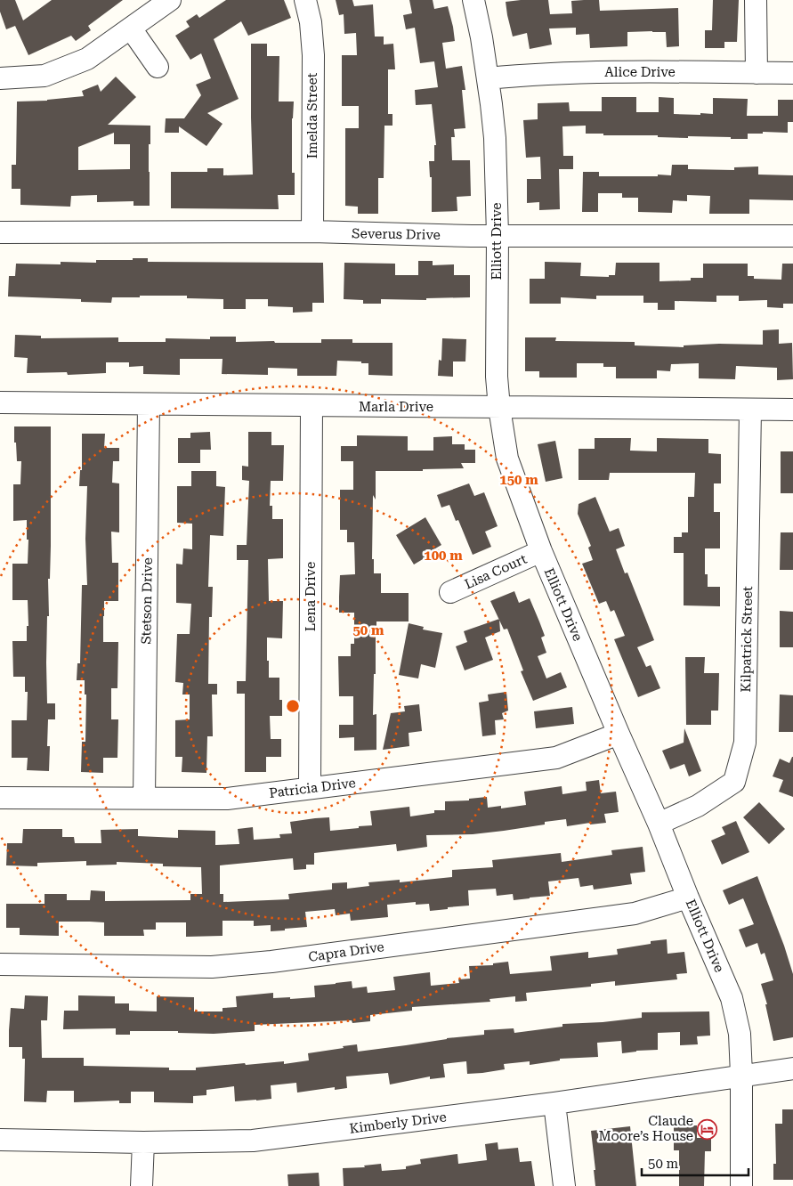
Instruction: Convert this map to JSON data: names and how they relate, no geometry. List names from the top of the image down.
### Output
{
  "streets": {
    "street": [
      "Alice Drive",
      "Imelda Street",
      "Severus Drive",
      "Elliott Drive",
      "Marla Drive",
      "Lisa Court",
      "Lena Drive",
      "Stetson Drive",
      "Kilpatrick Street",
      "Patricia Drive",
      "Capra Drive",
      "Kimberly Drive"
    ]
  },
  "crossings": [
    ["Alice Drive", "Elliott Drive"],
    ["Imelda Street", "Severus Drive"],
    ["Severus Drive", "Elliott Drive"],
    ["Elliott Drive", "Marla Drive"],
    ["Elliott Drive", "Lisa Court"],
    ["Elliott Drive", "Kilpatrick Street"],
    ["Elliott Drive", "Patricia Drive"],
    ["Elliott Drive", "Capra Drive"],
    ["Elliott Drive", "Kimberly Drive"],
    ["Marla Drive", "Lena Drive"],
    ["Marla Drive", "Stetson Drive"],
    ["Marla Drive", "Kilpatrick Street"],
    ["Lena Drive", "Patricia Drive"],
    ["Stetson Drive", "Patricia Drive"]
  ],
  "places": {
    "hotel": ["Claude Moore’s House"]
  },
  "scale_bar": "50 m",
  "rings": ["150 m", "100 m", "50 m"]
}
